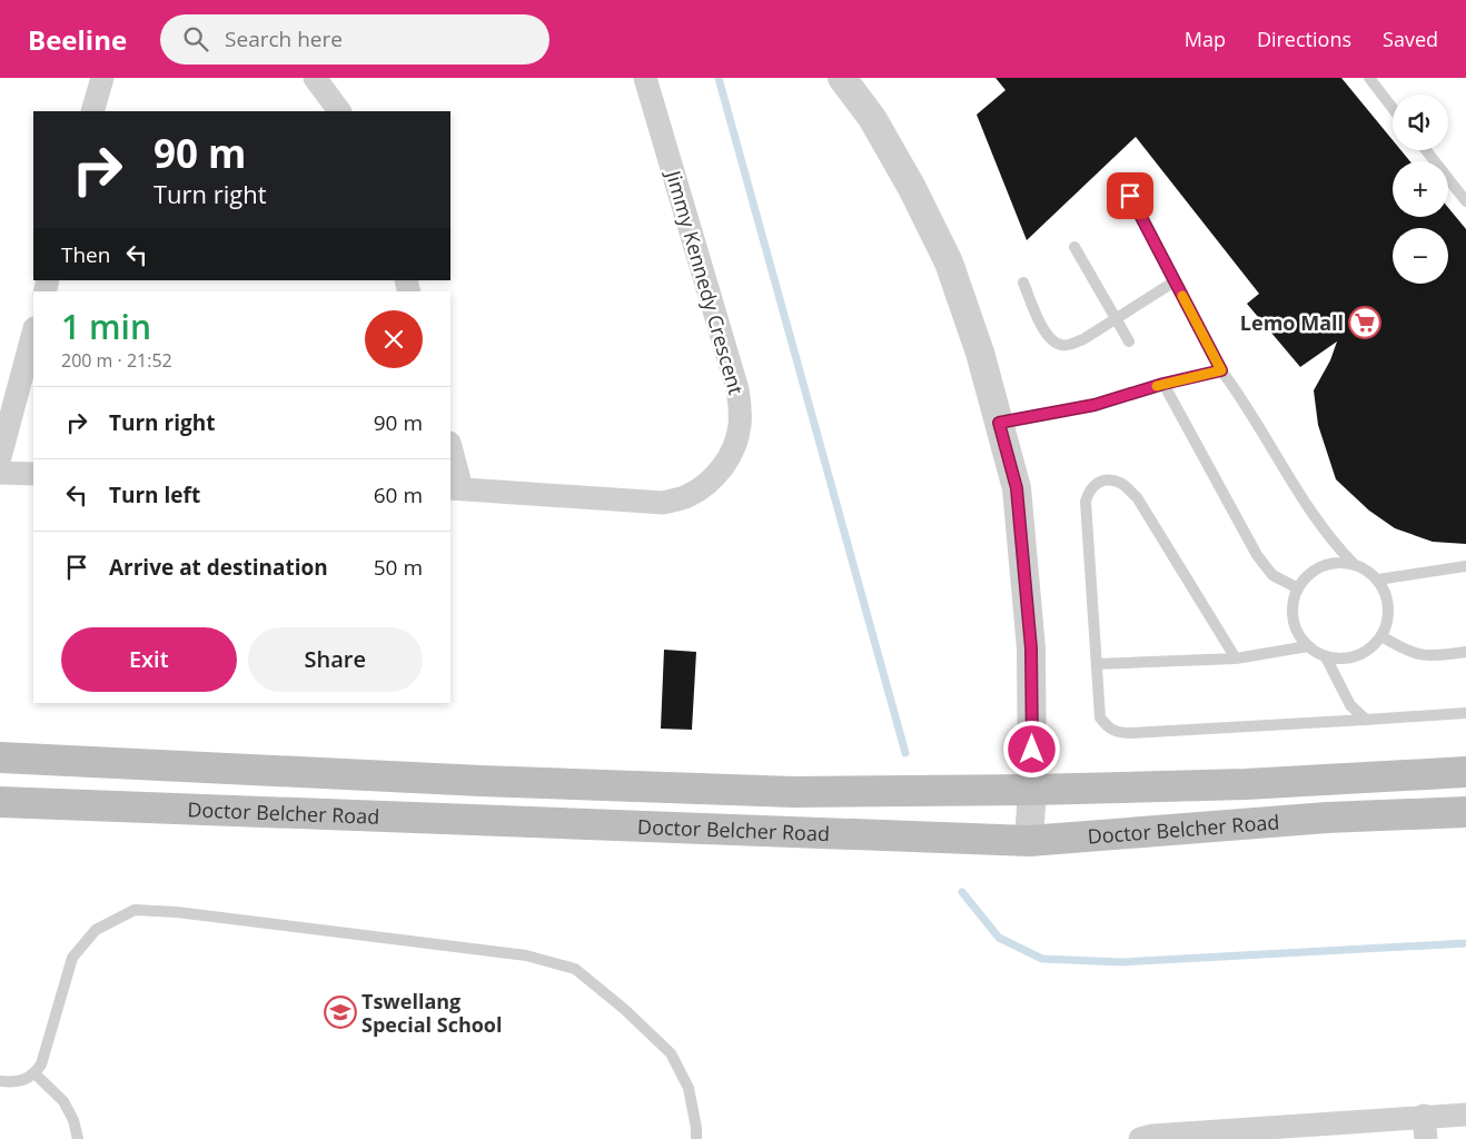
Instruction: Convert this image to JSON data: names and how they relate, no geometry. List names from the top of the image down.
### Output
{
  "streets": {
    "main road": ["Doctor Belcher Road"],
    "street": ["Jimmy Kennedy Crescent"]
  },
  "places": {
    "supermarket": ["Lemo Mall"],
    "school or university": ["Tswellang Special School"]
  },
  "page": {
    "header": "Beeline",
    "search": "Search here",
    "nav": ["Map", "Directions", "Saved"],
    "map_buttons": ["+", "−"],
    "turn": ["90 m", "Turn right"],
    "then": "Then",
    "heading": ["1 min", "200 m · 21:52"],
    "list": [
      {
        "name": "Turn right",
        "value": "90 m"
      },
      {
        "name": "Turn left",
        "value": "60 m"
      },
      {
        "name": "Arrive at destination",
        "value": "50 m"
      }
    ],
    "buttons": ["Exit", "Share"]
  }
}
